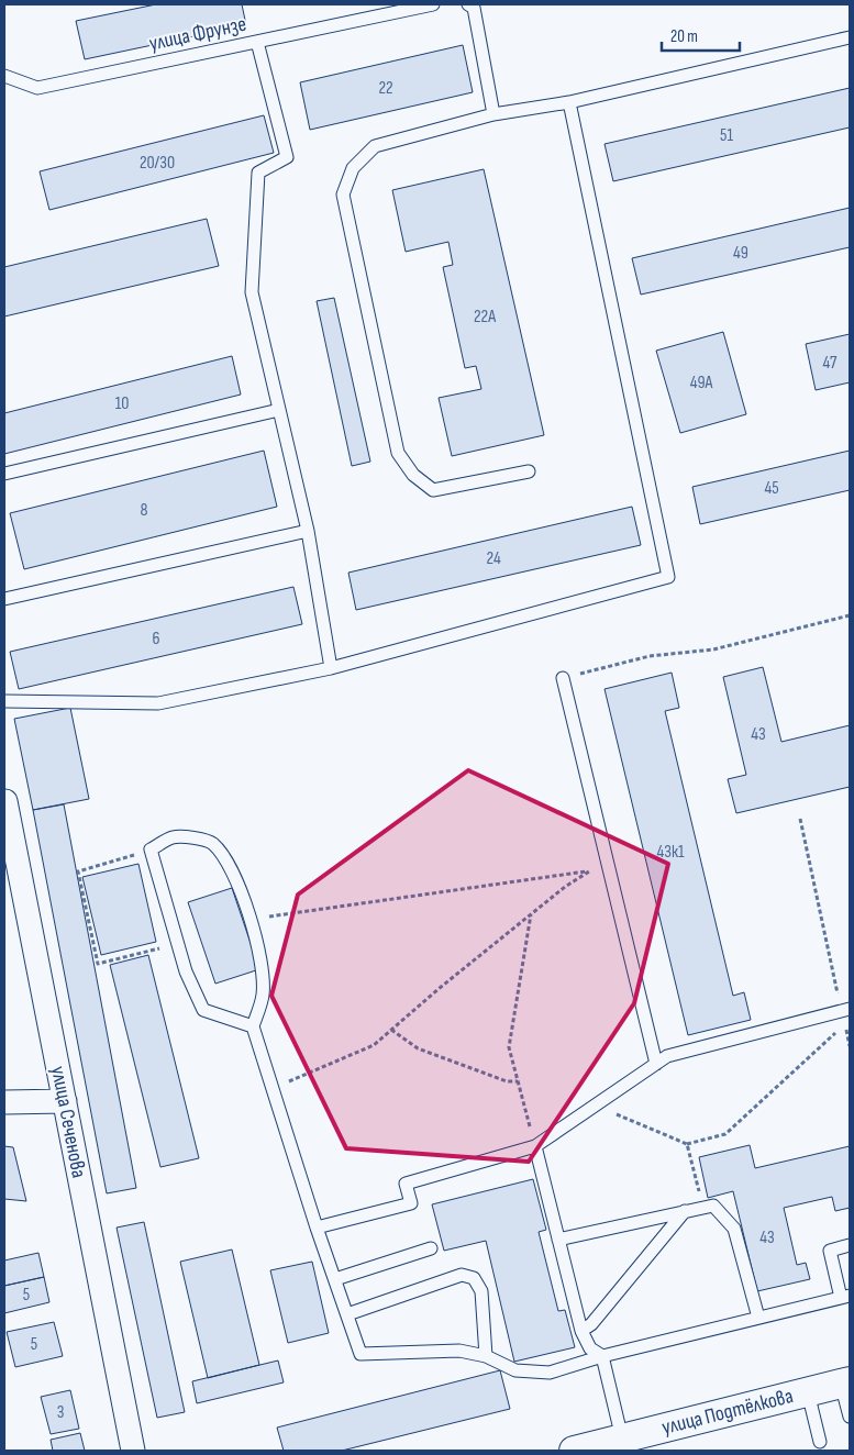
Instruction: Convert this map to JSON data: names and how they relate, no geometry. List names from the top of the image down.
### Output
{
  "streets": {
    "street": ["улица Сеченова", "улица Подтёлкова"],
    "lane": ["улица Фрунзе"]
  },
  "house_numbers": [
    "22",
    "51",
    "20/30",
    "49",
    "22А",
    "47",
    "49А",
    "10",
    "45",
    "8",
    "24",
    "6",
    "43",
    "43к1",
    "43",
    "5",
    "5",
    "3"
  ],
  "scale_bar": "20 m"
}
